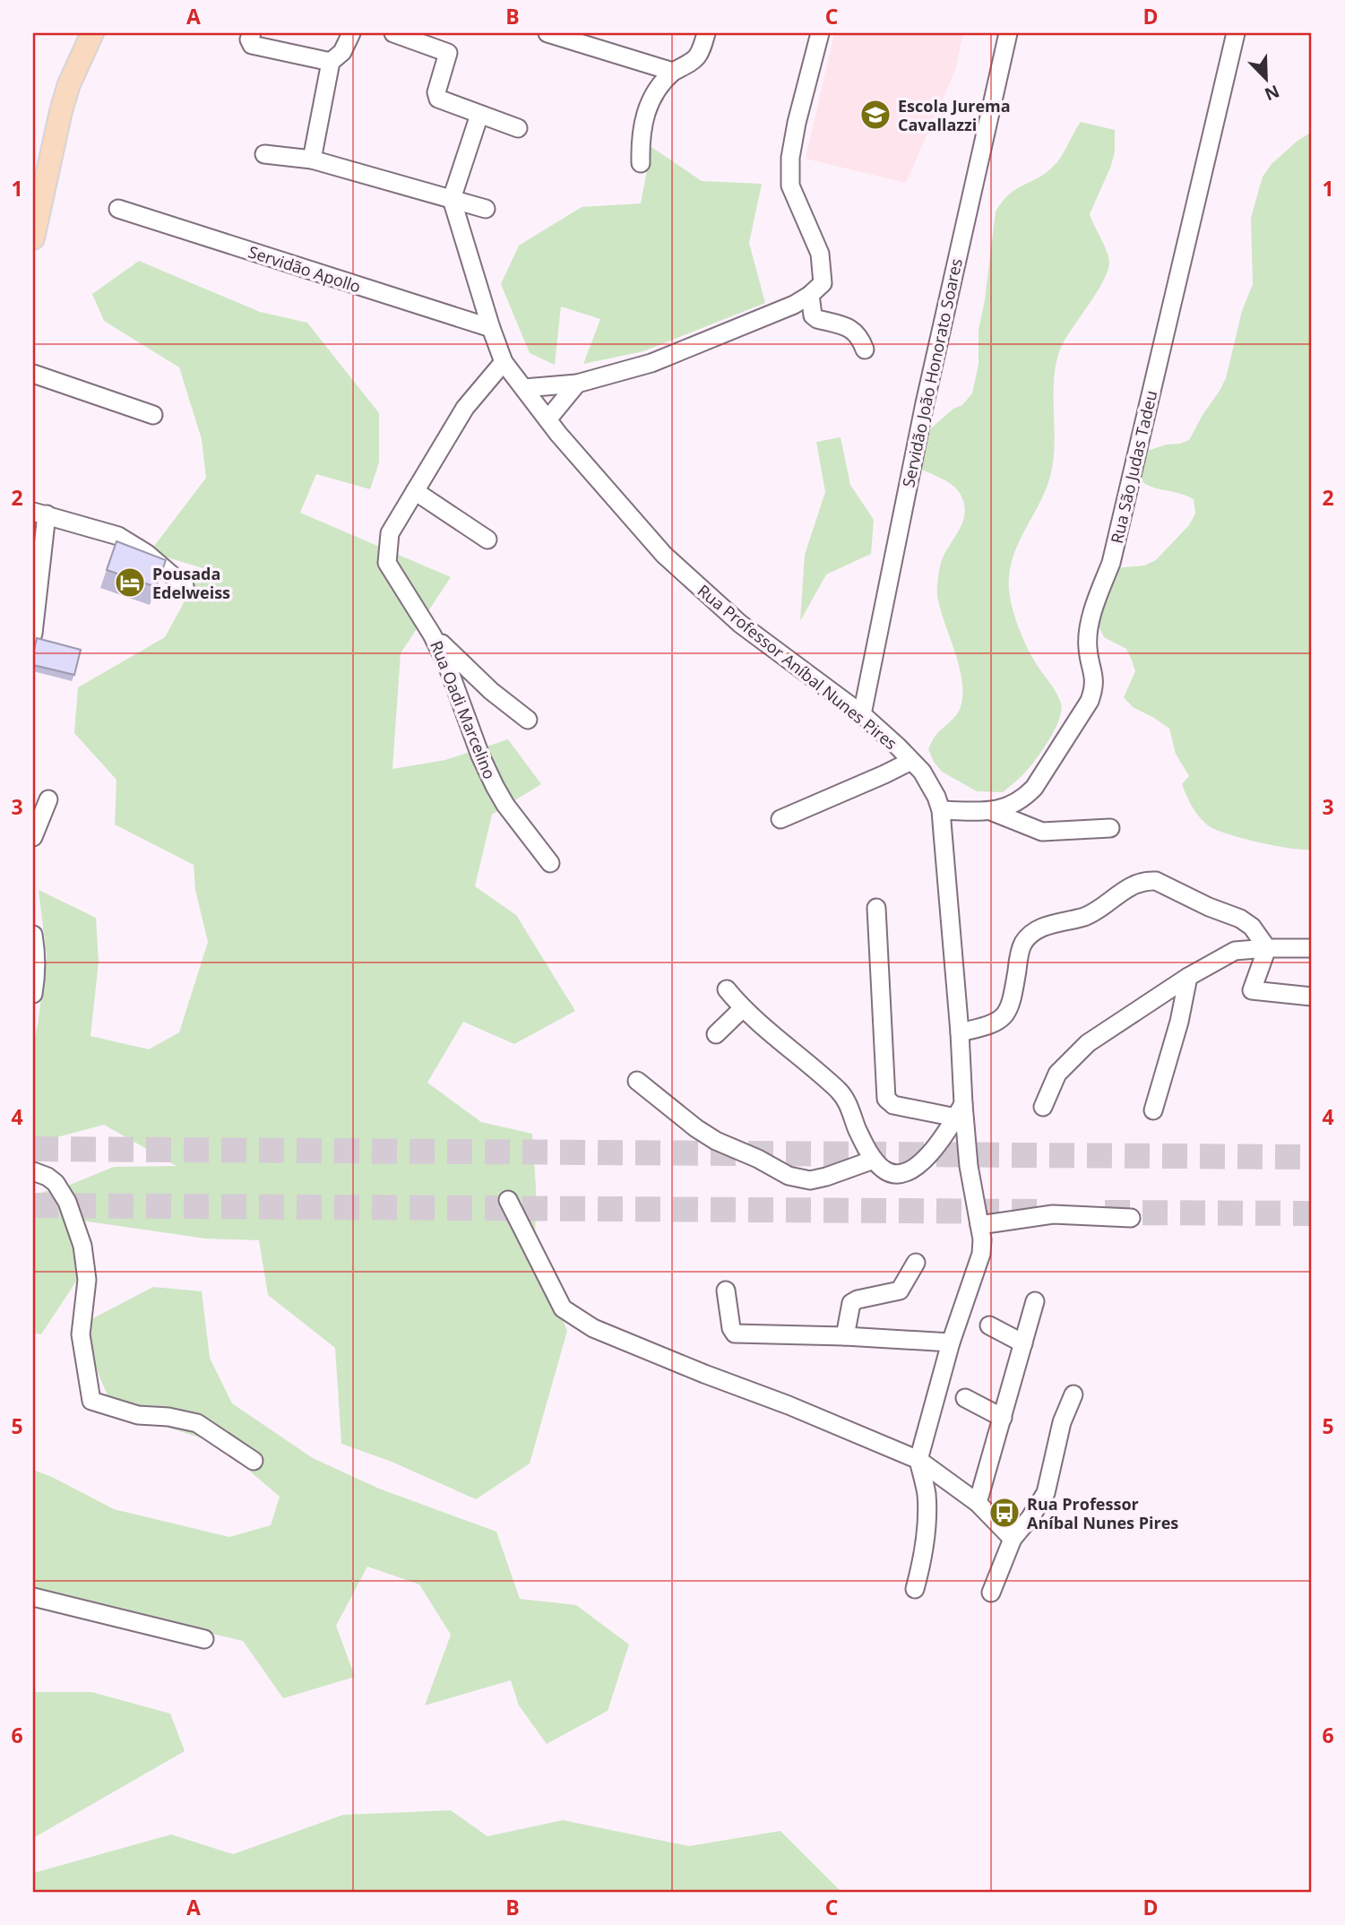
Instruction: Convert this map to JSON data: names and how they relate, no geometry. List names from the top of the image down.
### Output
{
  "streets": {
    "street": [
      "Servidão Apollo",
      "Servidão João Honorato Soares",
      "Rua São Judas Tadeu",
      "Rua Professor Aníbal Nunes Pires",
      "Rua Oadi Marcelino"
    ]
  },
  "crossings": [
    ["Servidão Apollo", "Rua Professor Aníbal Nunes Pires"],
    ["Servidão João Honorato Soares", "Rua Professor Aníbal Nunes Pires"],
    ["Rua São Judas Tadeu", "Rua Professor Aníbal Nunes Pires"],
    ["Rua Professor Aníbal Nunes Pires", "Rua Oadi Marcelino"]
  ],
  "places": {
    "school or university": ["Escola Jurema Cavallazzi"],
    "hotel": ["Pousada Edelweiss"],
    "bus stop": ["Rua Professor Aníbal Nunes Pires"]
  },
  "north": "bottom right",
  "grid": {
    "columns": [
      "A",
      "B",
      "C",
      "D"
    ],
    "rows": [
      "1",
      "2",
      "3",
      "4",
      "5",
      "6"
    ]
  }
}
